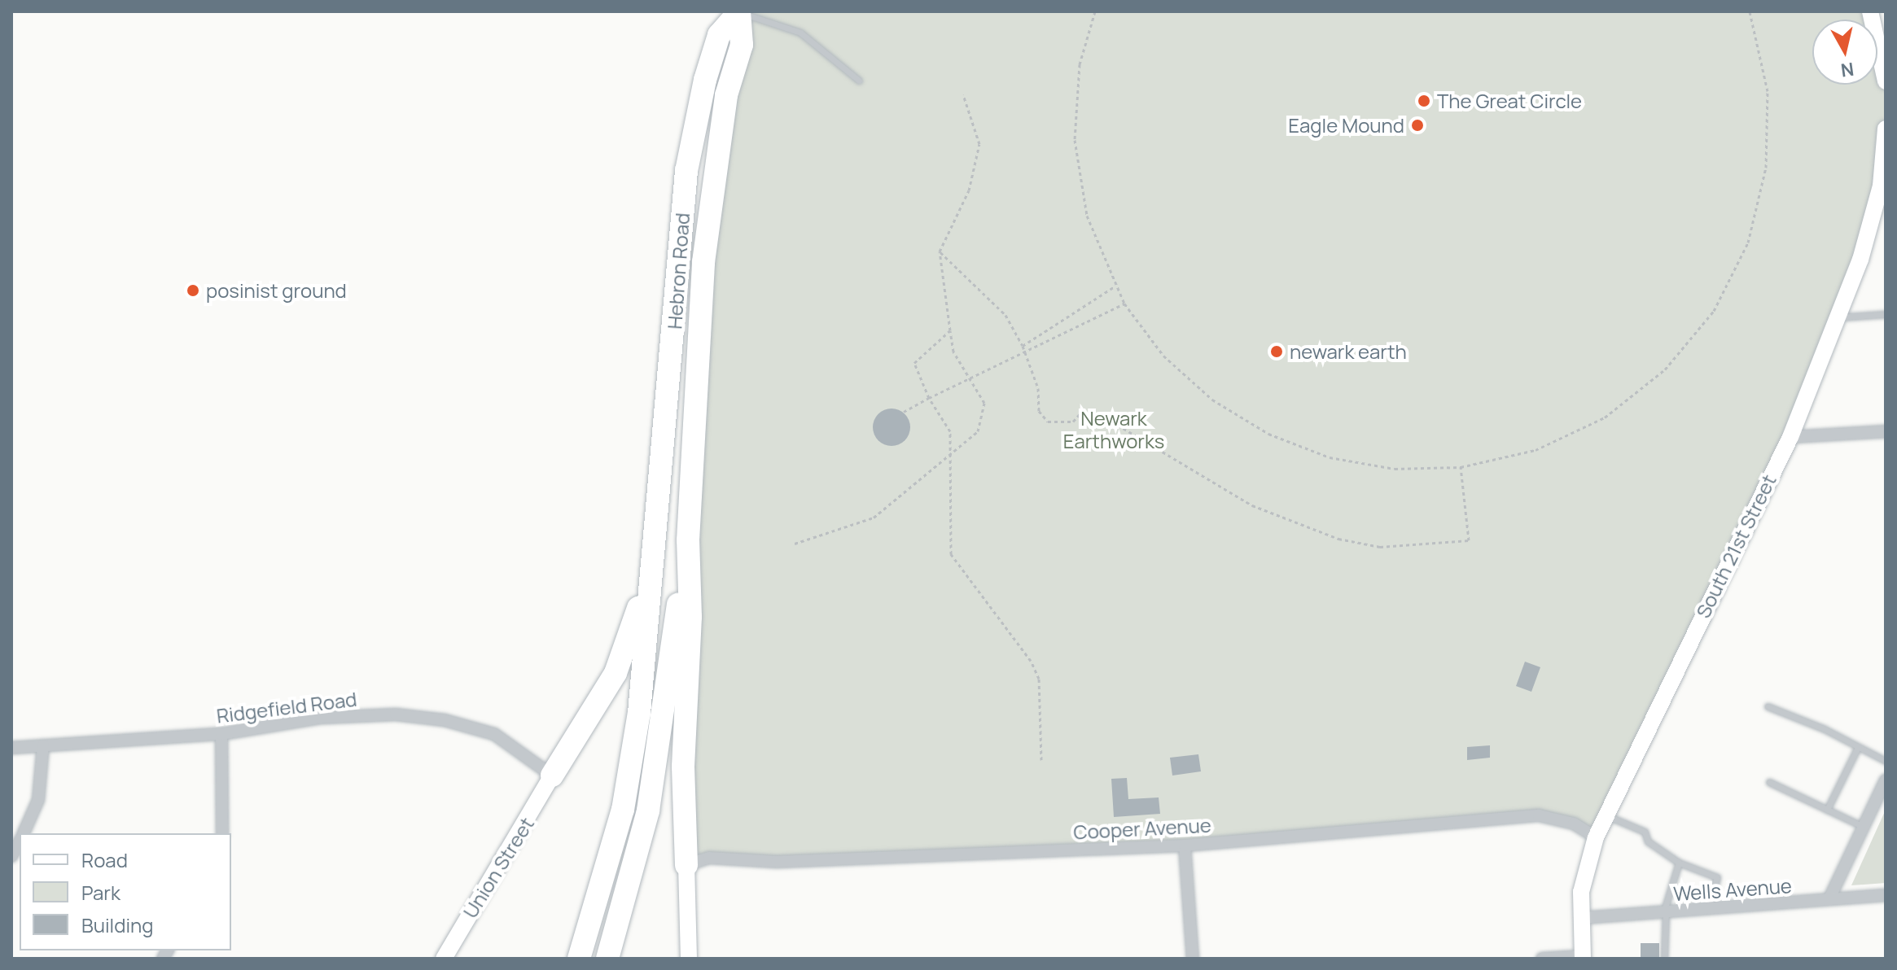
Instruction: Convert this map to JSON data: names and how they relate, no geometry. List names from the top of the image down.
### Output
{
  "streets": {
    "highway": ["Hebron Road"],
    "main road": ["South 21st Street", "Union Street"],
    "street": ["Ridgefield Road", "Cooper Avenue", "Wells Avenue"]
  },
  "crossings": [
    ["South 21st Street", "Cooper Avenue"],
    ["South 21st Street", "Wells Avenue"],
    ["Ridgefield Road", "Union Street"]
  ],
  "parks": ["Newark Earthworks"],
  "places": [
    "The Great Circle",
    "Eagle Mound",
    "posinist ground",
    "newark earth"
  ],
  "legend": ["Road", "Park", "Building"],
  "north": "bottom"
}
